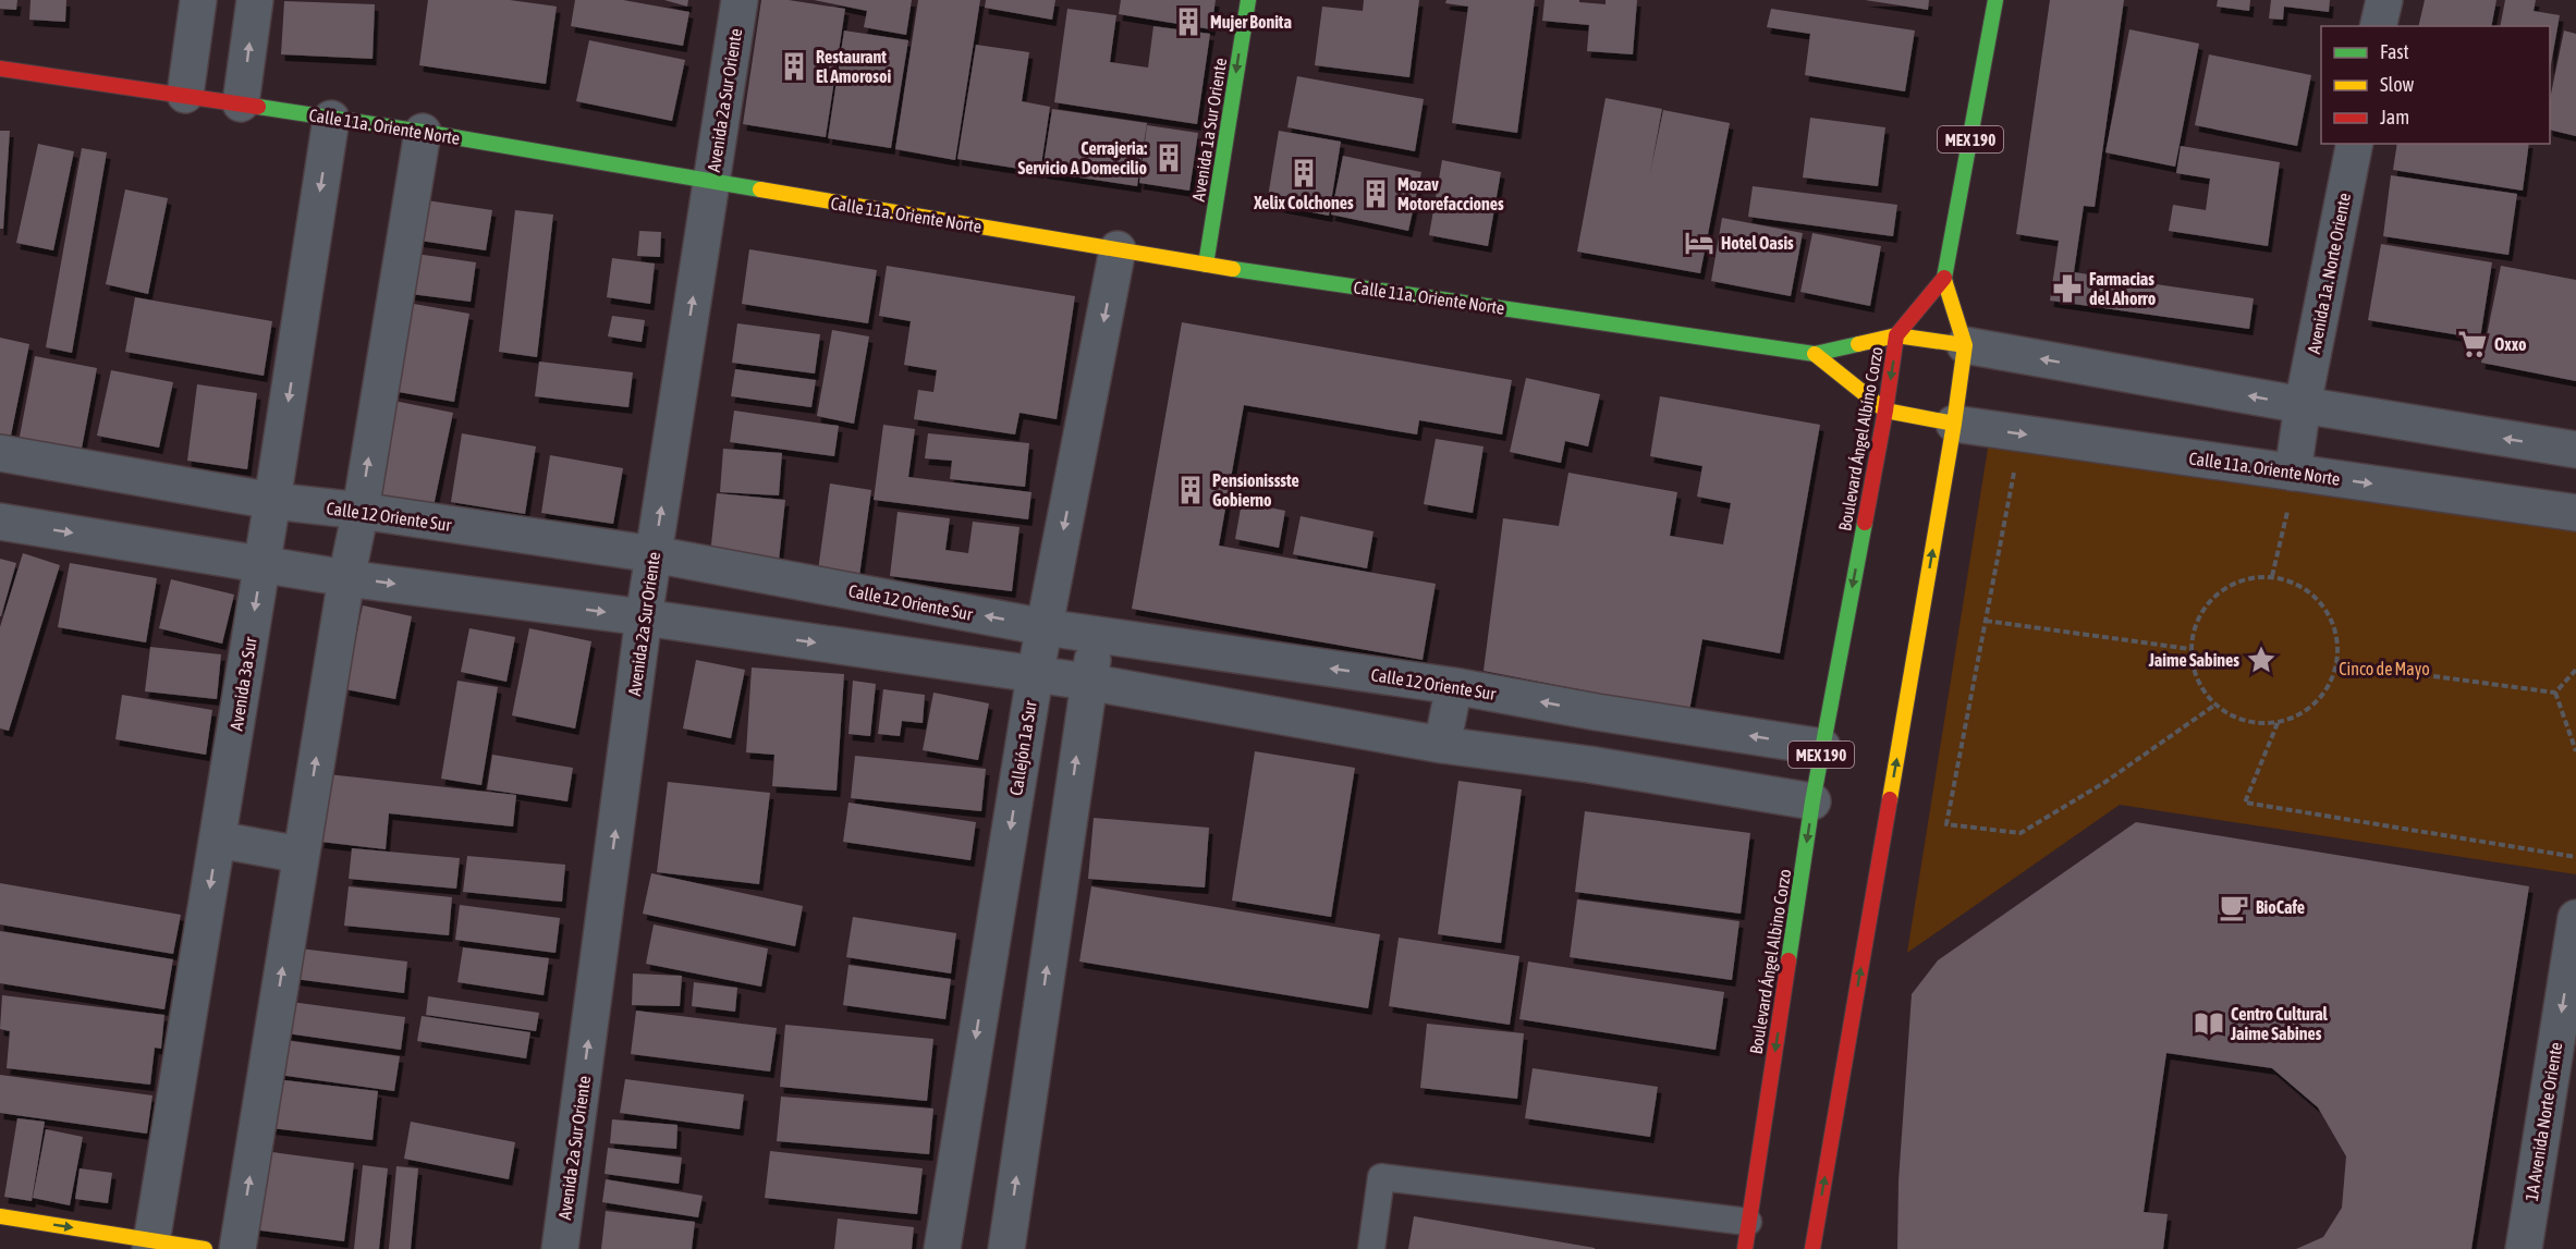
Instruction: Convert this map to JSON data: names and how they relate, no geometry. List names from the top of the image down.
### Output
{
  "streets": {
    "street": [
      "Avenida 2a Sur Oriente",
      "Calle 11a. Oriente Norte",
      "Avenida 1a Sur Oriente",
      "MEX 190",
      "Avenida 1a. Norte Oriente",
      "Boulevard Ángel Albino Corzo",
      "Calle 12 Oriente Sur",
      "Avenida 3a Sur",
      "Callejón 1a Sur",
      "1A Avenida Norte Oriente"
    ]
  },
  "crossings": [
    ["Avenida 2a Sur Oriente", "Calle 11a. Oriente Norte"],
    ["Avenida 2a Sur Oriente", "Calle 12 Oriente Sur"],
    ["Calle 11a. Oriente Norte", "Avenida 1a Sur Oriente"],
    ["Calle 11a. Oriente Norte", "MEX 190"],
    ["Calle 11a. Oriente Norte", "Avenida 1a. Norte Oriente"],
    ["Calle 11a. Oriente Norte", "Avenida 3a Sur"],
    ["Calle 11a. Oriente Norte", "Callejón 1a Sur"],
    ["MEX 190", "Boulevard Ángel Albino Corzo"],
    ["Boulevard Ángel Albino Corzo", "Calle 12 Oriente Sur"],
    ["Calle 12 Oriente Sur", "Avenida 3a Sur"],
    ["Calle 12 Oriente Sur", "Callejón 1a Sur"]
  ],
  "one_way": ["Avenida 1a Sur Oriente", "1A Avenida Norte Oriente"],
  "parks": ["Cinco de Mayo"],
  "places": {
    "building": [
      "Mujer Bonita",
      "Restaurant El Amorosoi",
      "Cerrajeria: Servicio A Domecilio",
      "Xelix Colchones",
      "Mozav Motorefacciones",
      "Pensionissste Gobierno"
    ],
    "hotel": ["Hotel Oasis"],
    "pharmacy": ["Farmacias del Ahorro"],
    "supermarket": ["Oxxo"],
    "place": ["Jaime Sabines"],
    "cafe": ["BioCafe"],
    "library": ["Centro Cultural Jaime Sabines"]
  },
  "legend": ["Fast", "Slow", "Jam"]
}
